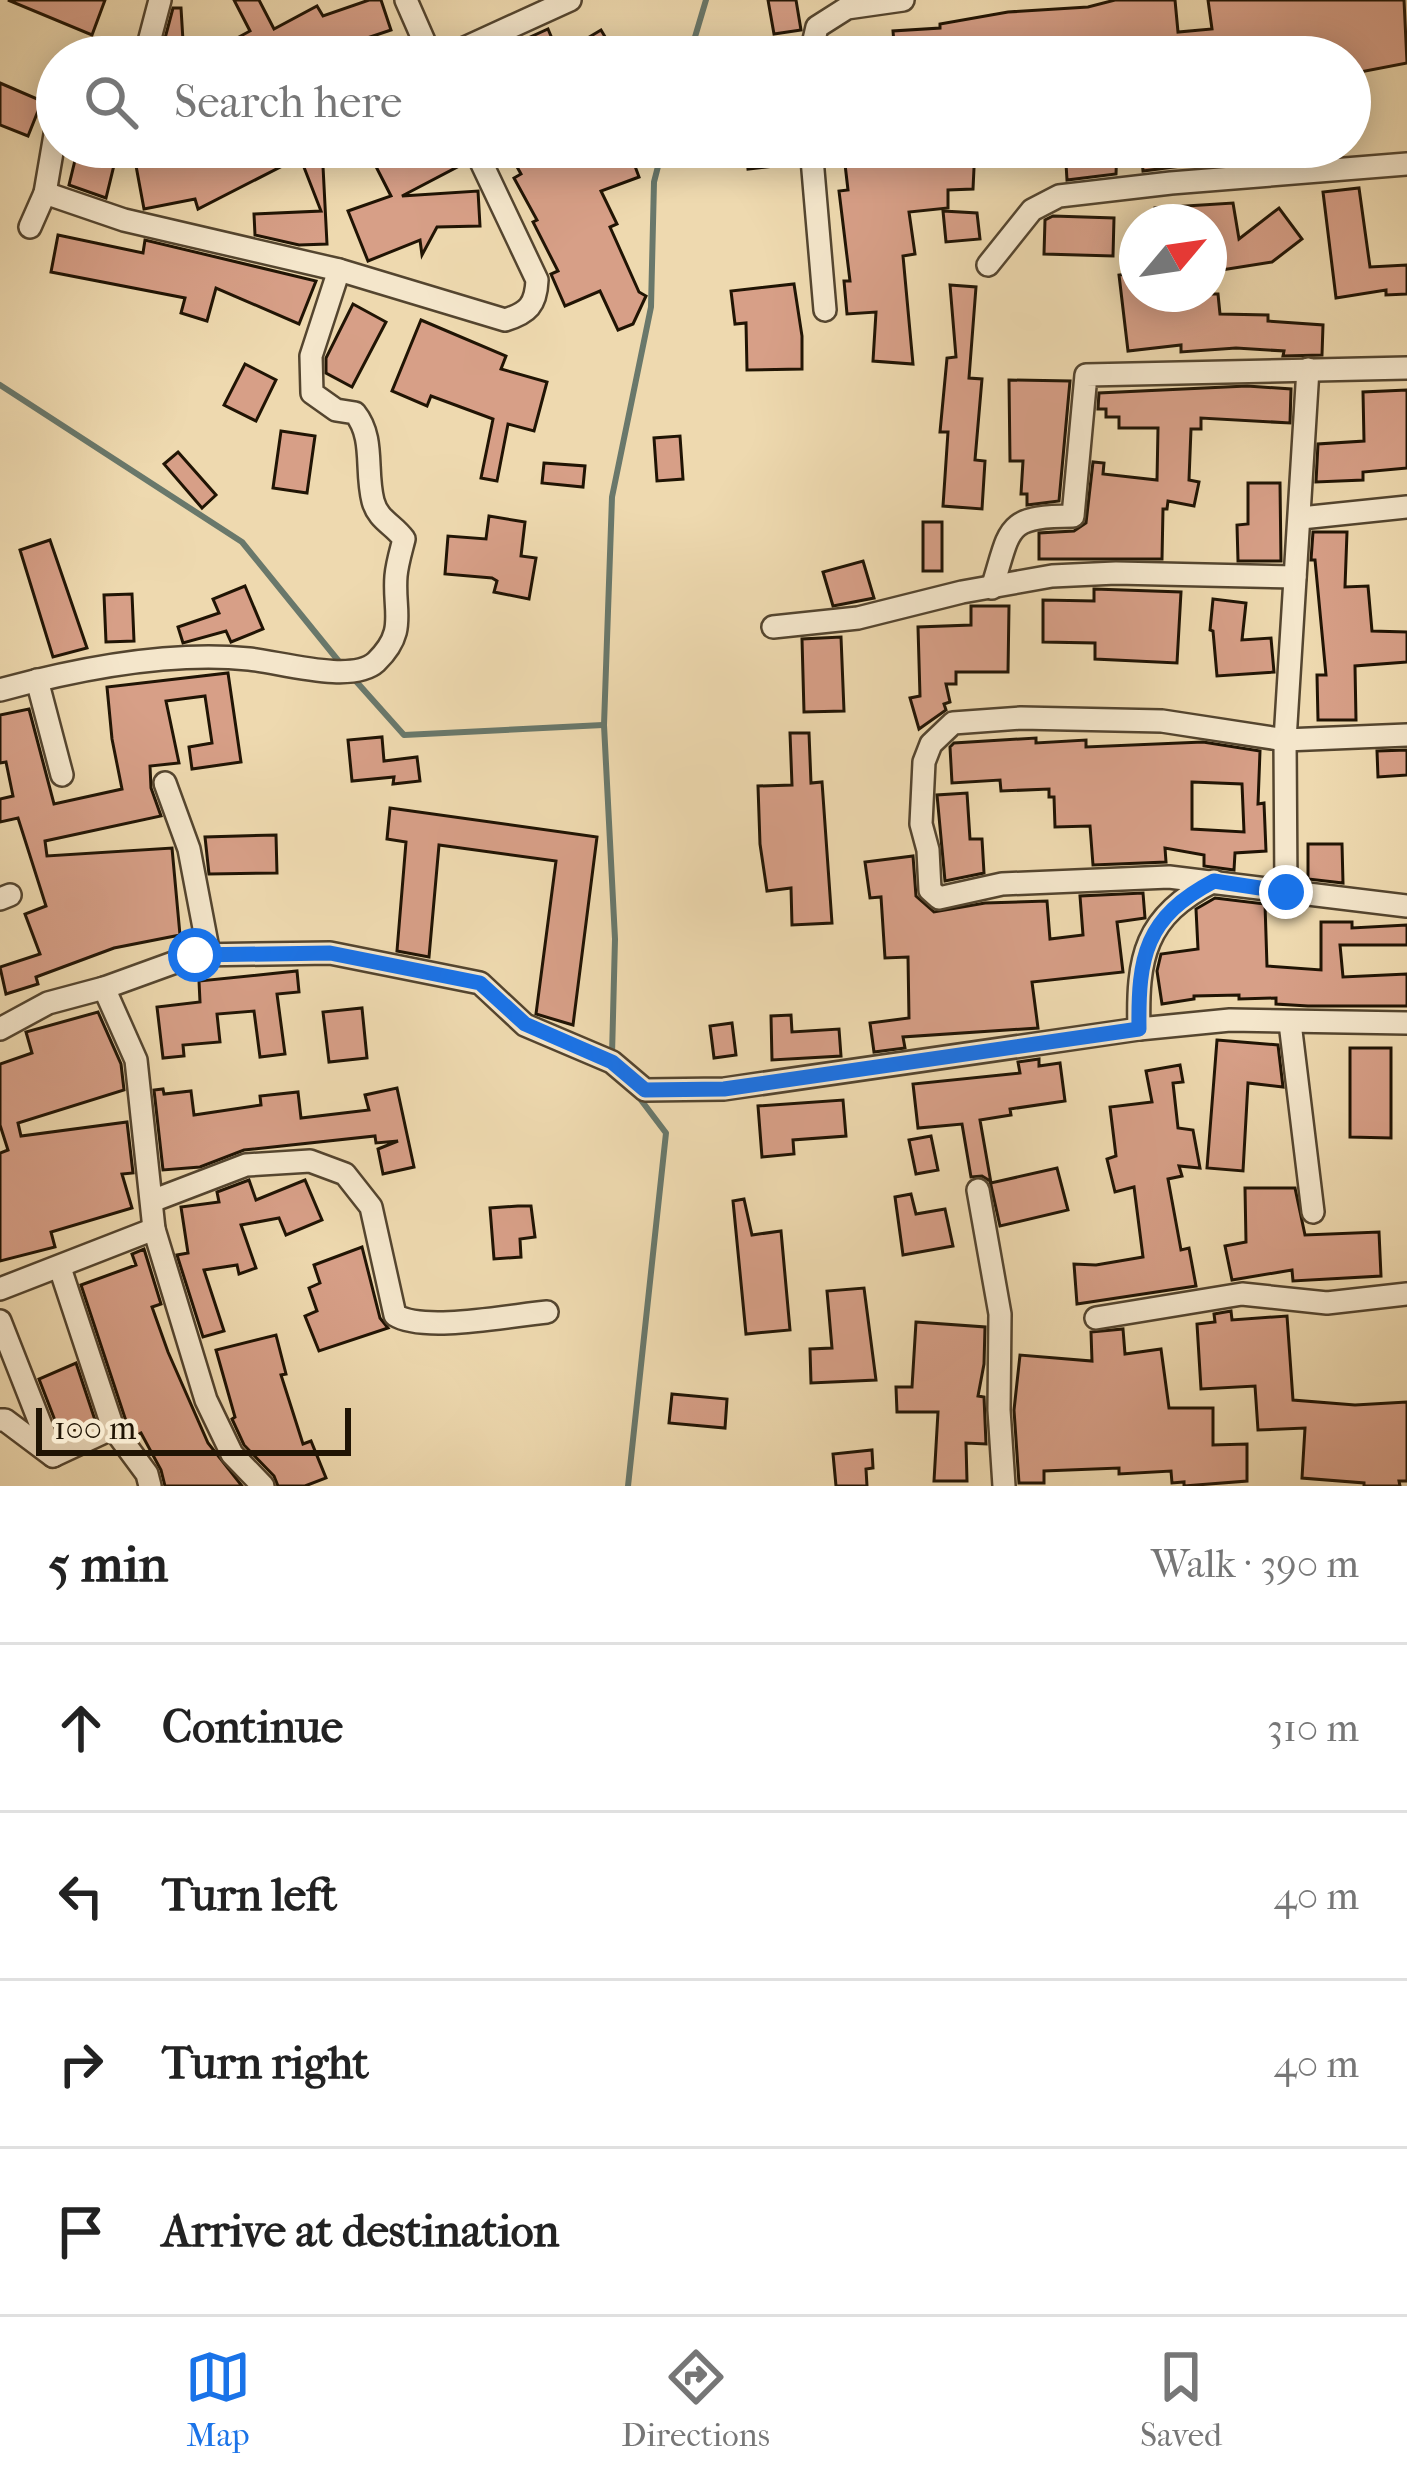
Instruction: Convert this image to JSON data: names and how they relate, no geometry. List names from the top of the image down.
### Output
{
  "scale_bar": "100 m",
  "north": "top right",
  "page": {
    "search": "Search here",
    "scale": "100 m",
    "heading": ["5 min", "Walk · 390 m"],
    "list": [
      ["Continue", "310 m"],
      ["Turn left", "40 m"],
      ["Turn right", "40 m"],
      "Arrive at destination"
    ],
    "nav": ["Map", "Directions", "Saved"]
  }
}
